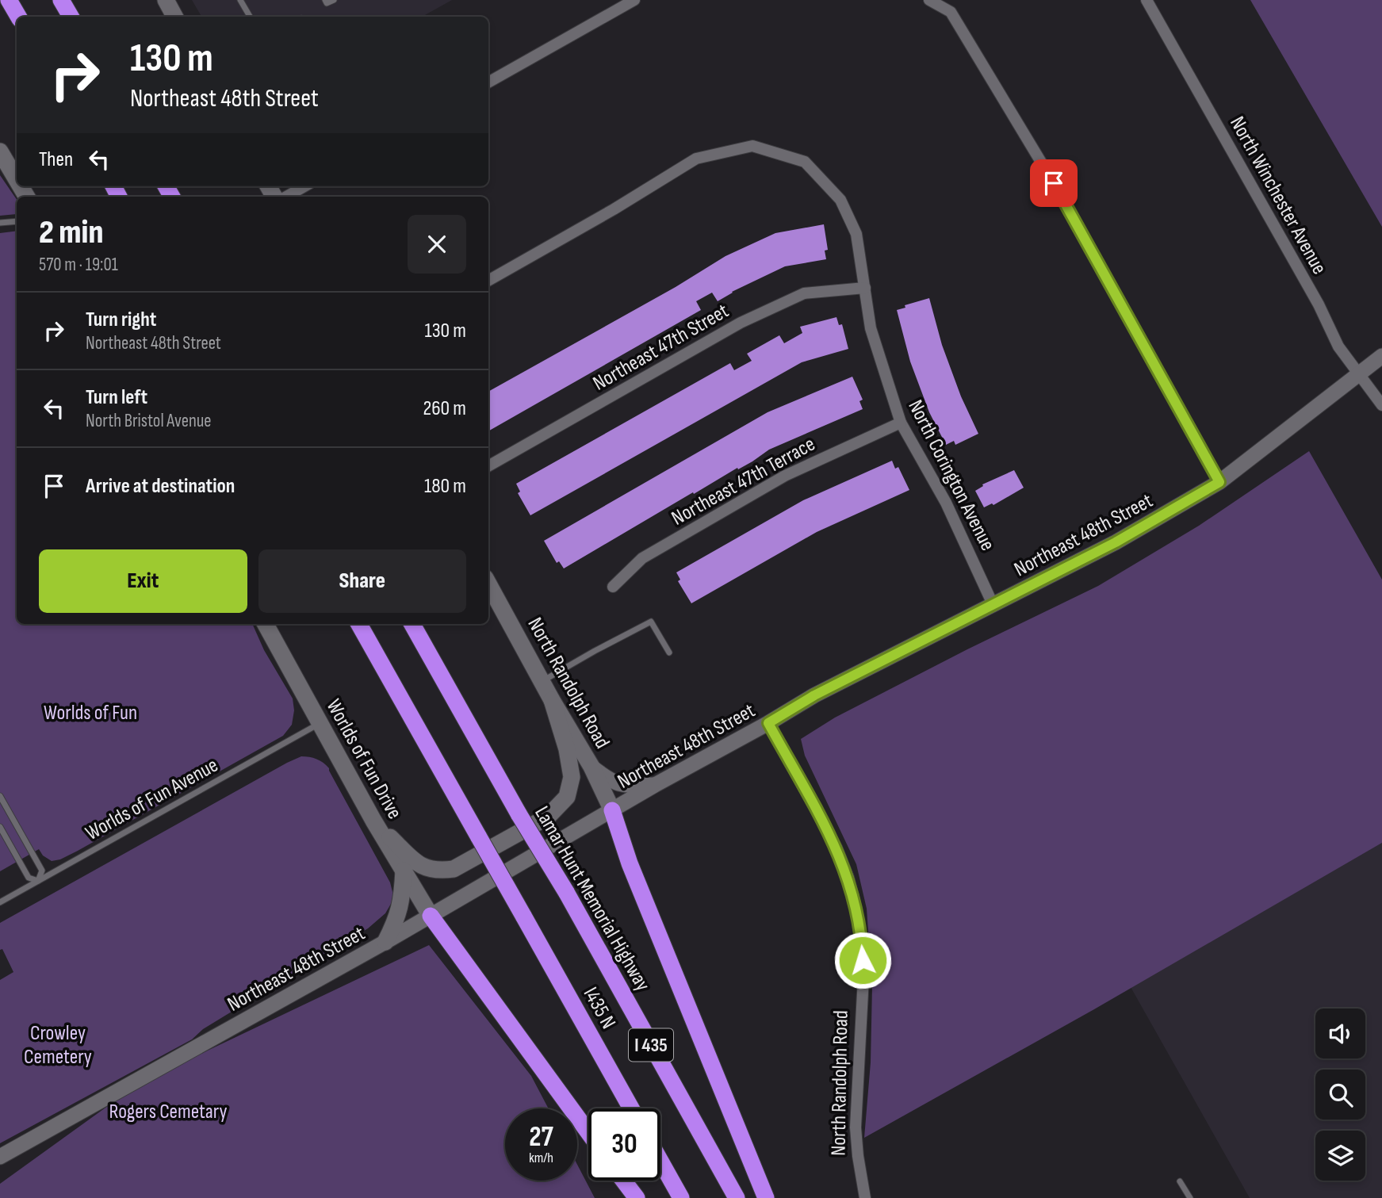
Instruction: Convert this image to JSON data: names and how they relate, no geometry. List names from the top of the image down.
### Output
{
  "streets": {
    "highway": ["Lamar Hunt Memorial Highway", "I435 N", "I 435"],
    "main road": ["North Randolph Road", "Worlds of Fun Drive"],
    "street": [
      "North Winchester Avenue",
      "Northeast 47th Street",
      "North Corington Avenue",
      "Northeast 47th Terrace",
      "Northeast 48th Street"
    ],
    "lane": ["Worlds of Fun Avenue"]
  },
  "crossings": [
    ["North Winchester Avenue", "Northeast 48th Street"],
    ["Northeast 47th Street", "North Corington Avenue"],
    ["North Corington Avenue", "Northeast 47th Terrace"],
    ["North Corington Avenue", "Northeast 48th Street"],
    ["Northeast 48th Street", "North Randolph Road"],
    ["Northeast 48th Street", "Worlds of Fun Drive"],
    ["Worlds of Fun Drive", "Worlds of Fun Avenue"]
  ],
  "parks": ["Worlds of Fun", "Crowley Cemetery", "Rogers Cemetary"],
  "page": {
    "turn": ["130 m", "Northeast 48th Street"],
    "then": "Then",
    "heading": ["2 min", "570 m · 19:01"],
    "list": [
      {
        "name": "Turn right",
        "note": "Northeast 48th Street",
        "value": "130 m"
      },
      {
        "name": "Turn left",
        "note": "North Bristol Avenue",
        "value": "260 m"
      },
      {
        "name": "Arrive at destination",
        "value": "180 m"
      }
    ],
    "buttons": ["Exit", "Share"],
    "speed": "27 km/h",
    "limit": "30"
  }
}
